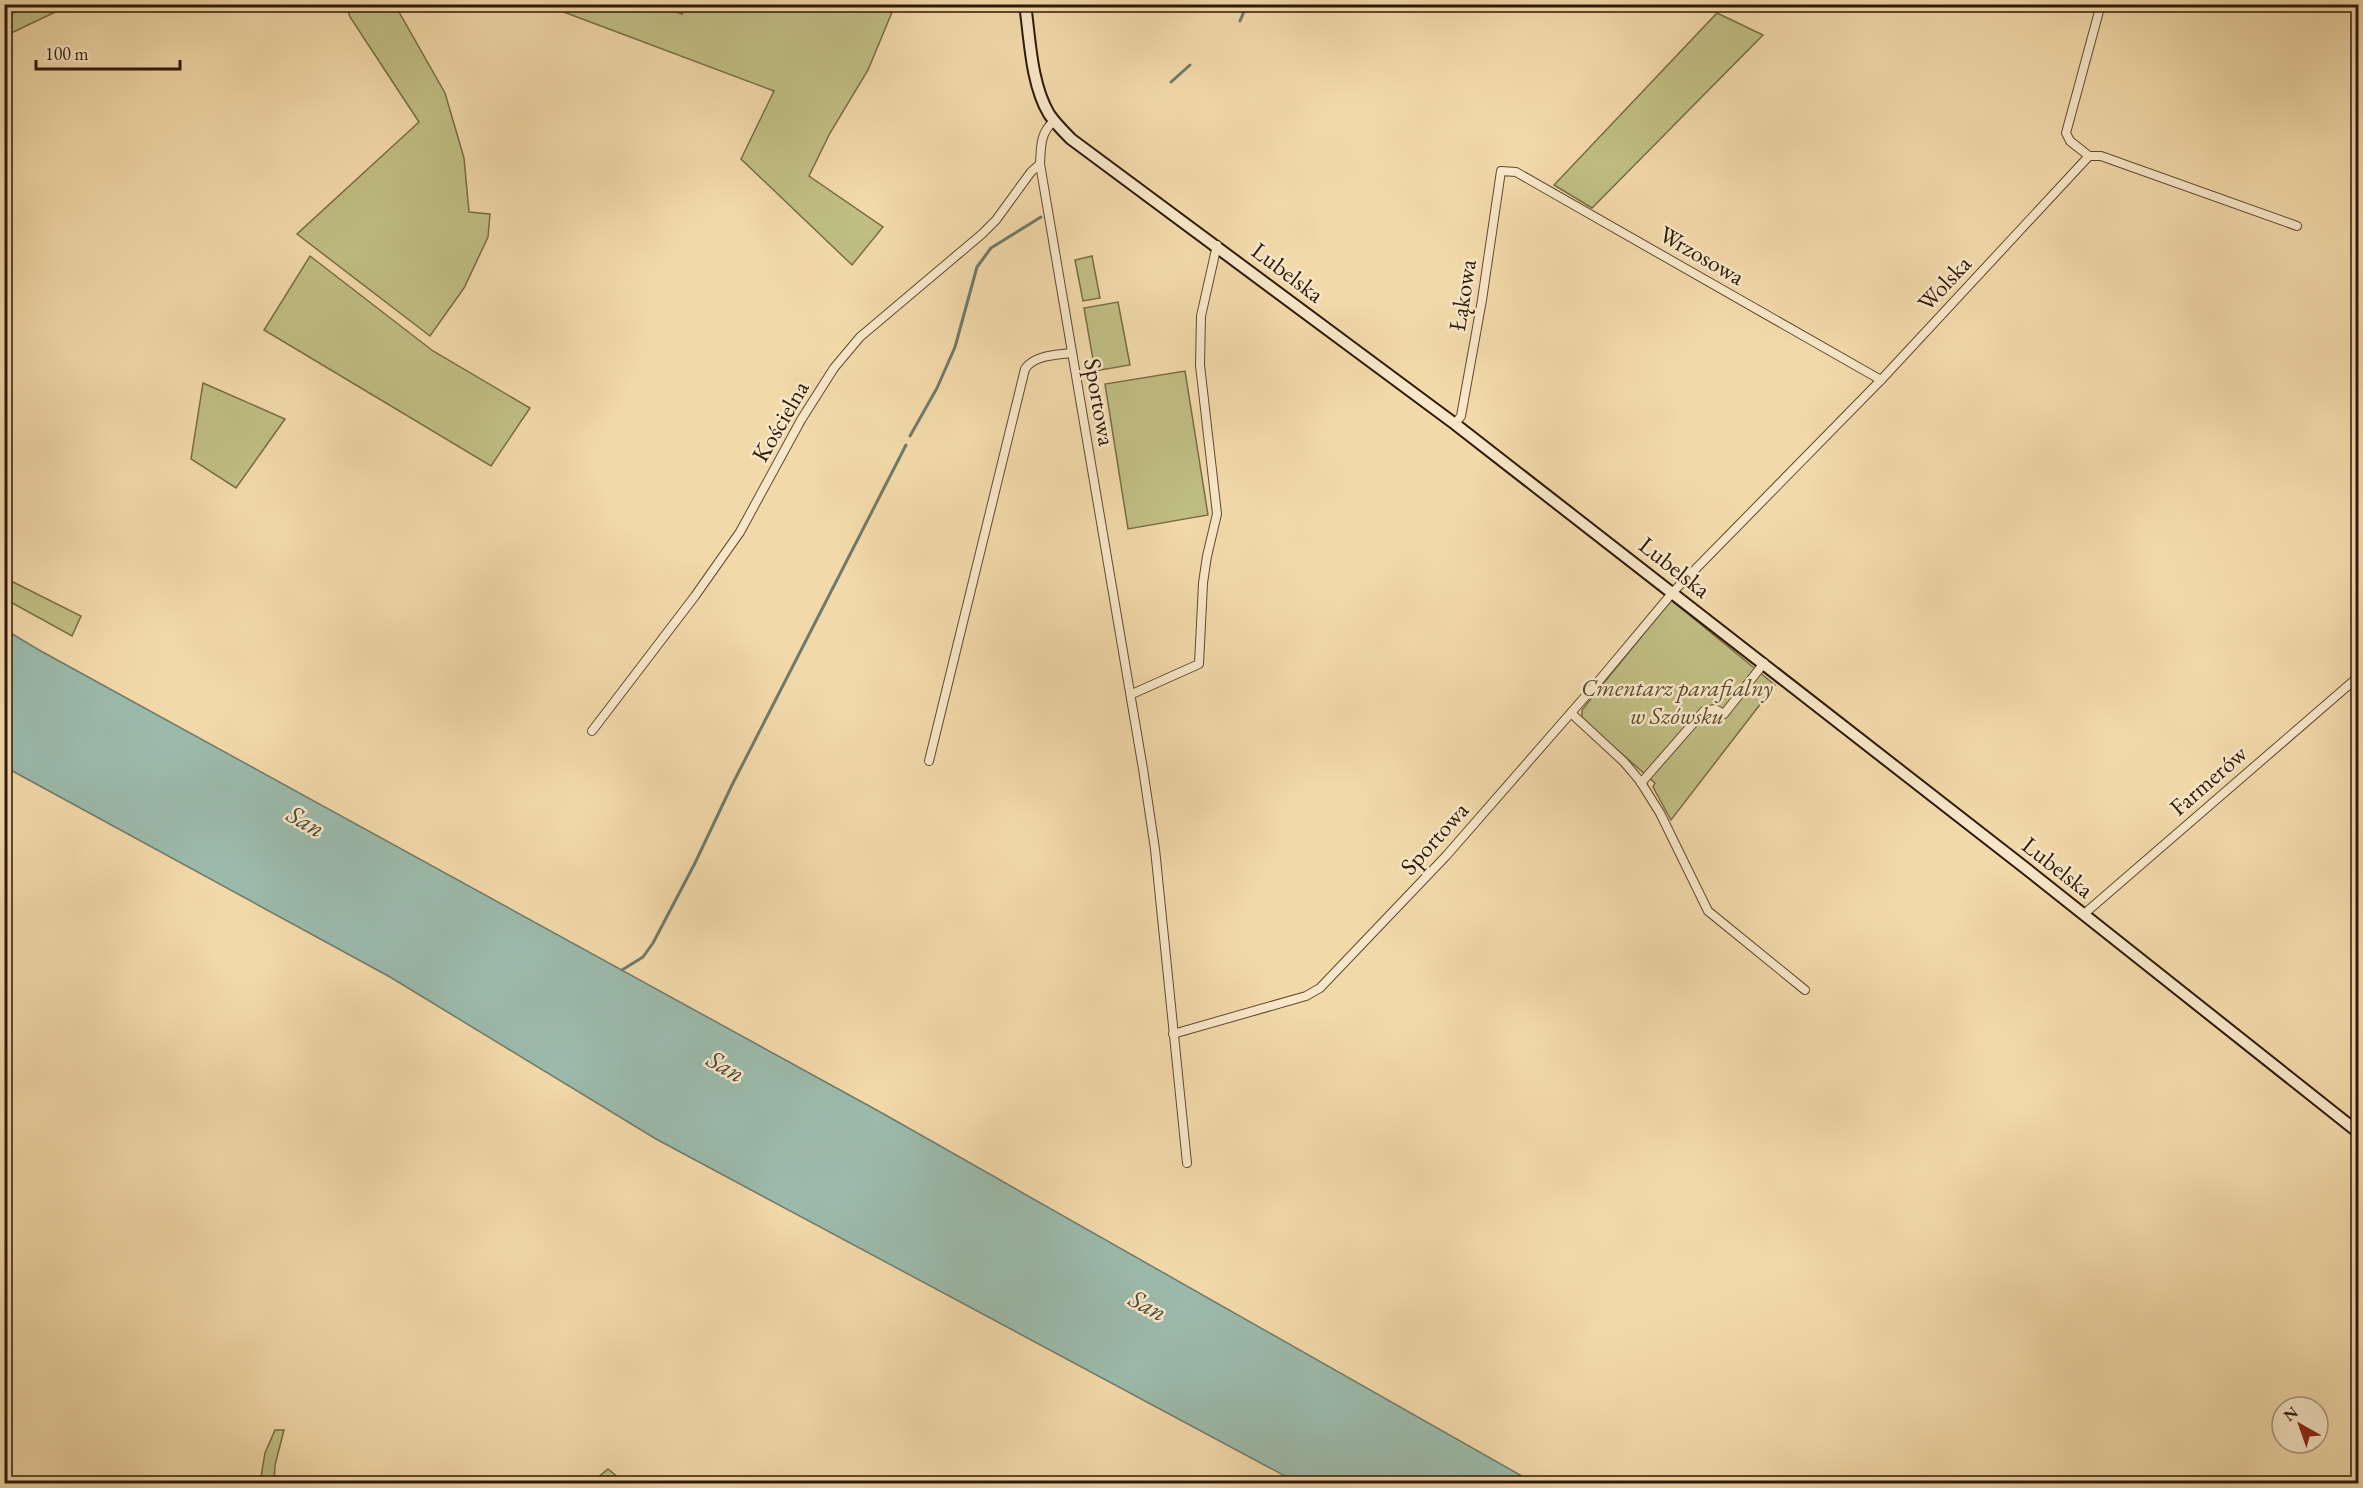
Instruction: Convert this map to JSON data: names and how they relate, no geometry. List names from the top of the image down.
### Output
{
  "streets": {
    "main road": ["Lubelska"],
    "street": [
      "Wrzosowa",
      "Wolska",
      "Łąkowa",
      "Sportowa",
      "Kościelna",
      "Farmerów"
    ]
  },
  "crossings": [
    ["Wrzosowa", "Wolska"],
    ["Wrzosowa", "Łąkowa"],
    ["Lubelska", "Wolska"],
    ["Lubelska", "Łąkowa"],
    ["Lubelska", "Sportowa"],
    ["Lubelska", "Farmerów"],
    ["Wolska", "Sportowa"],
    ["Sportowa", "Kościelna"]
  ],
  "water": ["San"],
  "parks": ["Cmentarz parafialny w Szówsku"],
  "scale_bar": "100 m",
  "north": "top left"
}
